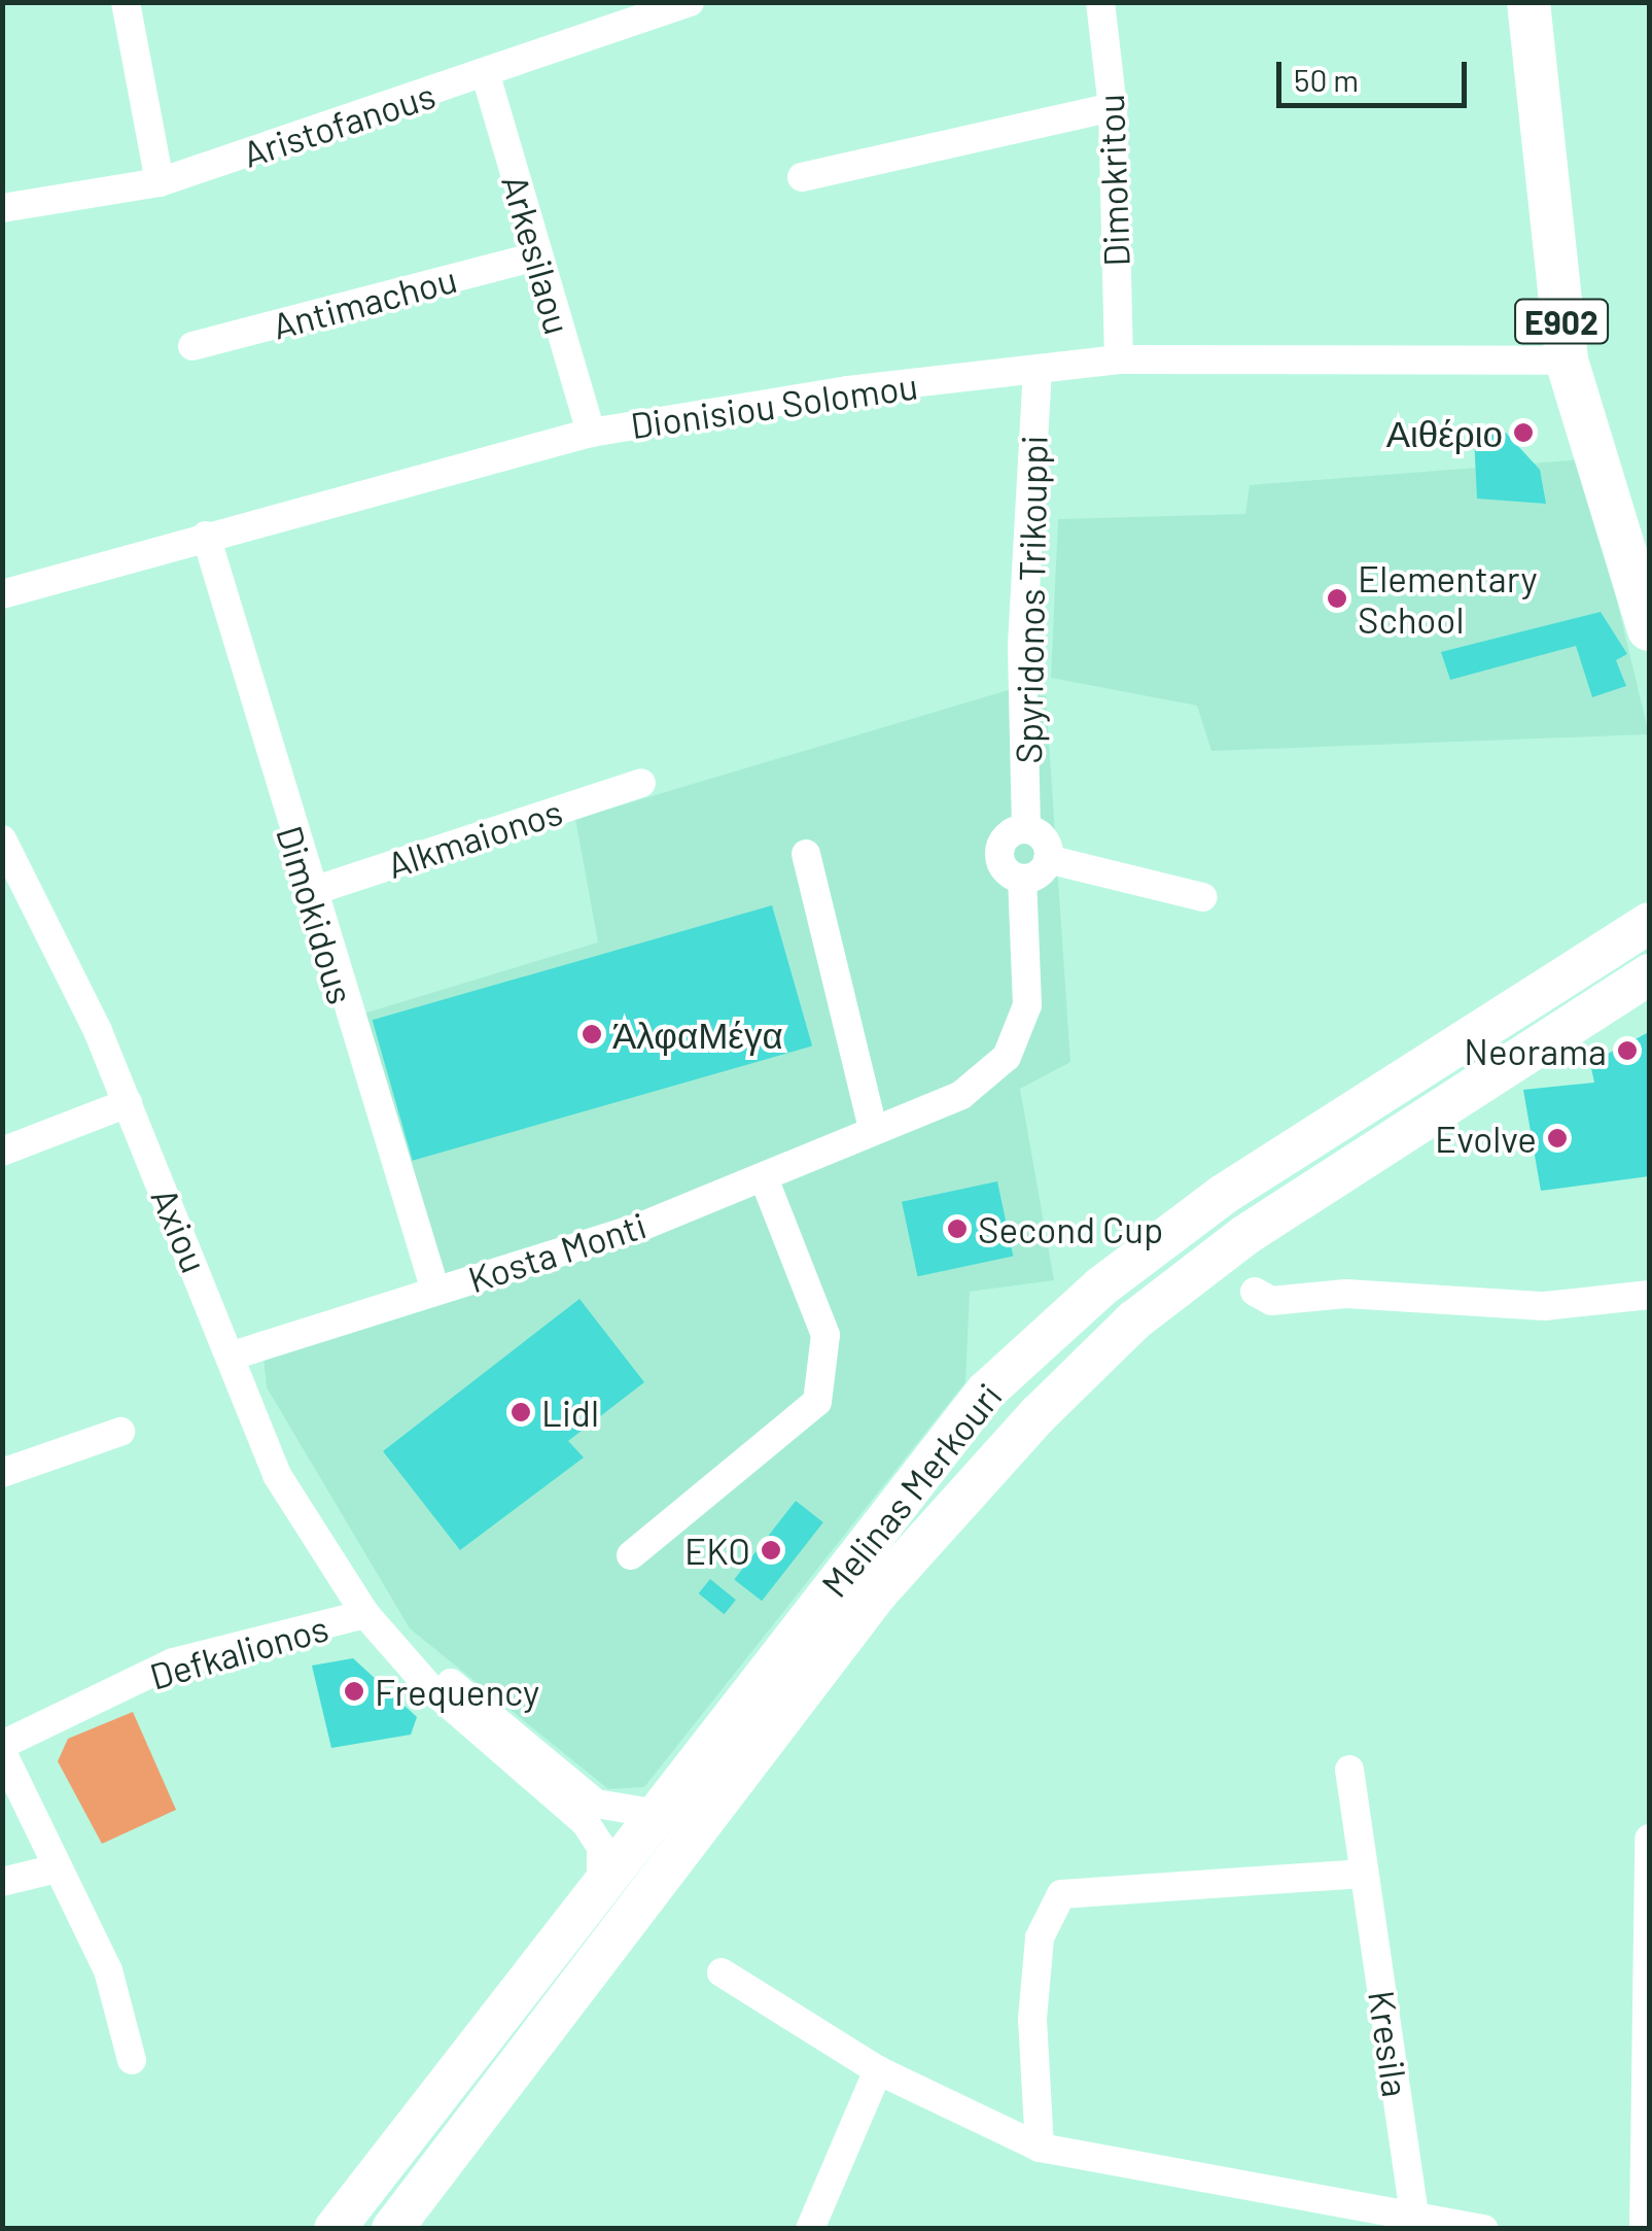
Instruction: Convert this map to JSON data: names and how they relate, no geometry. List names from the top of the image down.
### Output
{
  "streets": {
    "main road": ["E902", "Melinas Merkouri"],
    "street": [
      "Aristofanous",
      "Dimokritou",
      "Arkesilaou",
      "Antimachou",
      "Dionisiou Solomou",
      "Spyridonos Trikouppi",
      "Alkmaionos",
      "Dimokidous",
      "Axiou",
      "Kosta Monti",
      "Defkalionos",
      "Kresila"
    ]
  },
  "crossings": [
    ["Aristofanous", "Arkesilaou"],
    ["Dimokritou", "Dionisiou Solomou"],
    ["Arkesilaou", "Antimachou"],
    ["Arkesilaou", "Dionisiou Solomou"],
    ["E902", "Dionisiou Solomou"],
    ["Dionisiou Solomou", "Spyridonos Trikouppi"],
    ["Dionisiou Solomou", "Dimokidous"],
    ["Spyridonos Trikouppi", "Kosta Monti"],
    ["Alkmaionos", "Dimokidous"],
    ["Dimokidous", "Kosta Monti"],
    ["Axiou", "Kosta Monti"],
    ["Axiou", "Melinas Merkouri"],
    ["Axiou", "Defkalionos"]
  ],
  "places": [
    "Αιθέριο",
    "Elementary School",
    "ΆλφαΜέγα",
    "Neorama",
    "Evolve",
    "Second Cup",
    "Lidl",
    "EKO",
    "Frequency"
  ],
  "scale_bar": "50 m"
}
